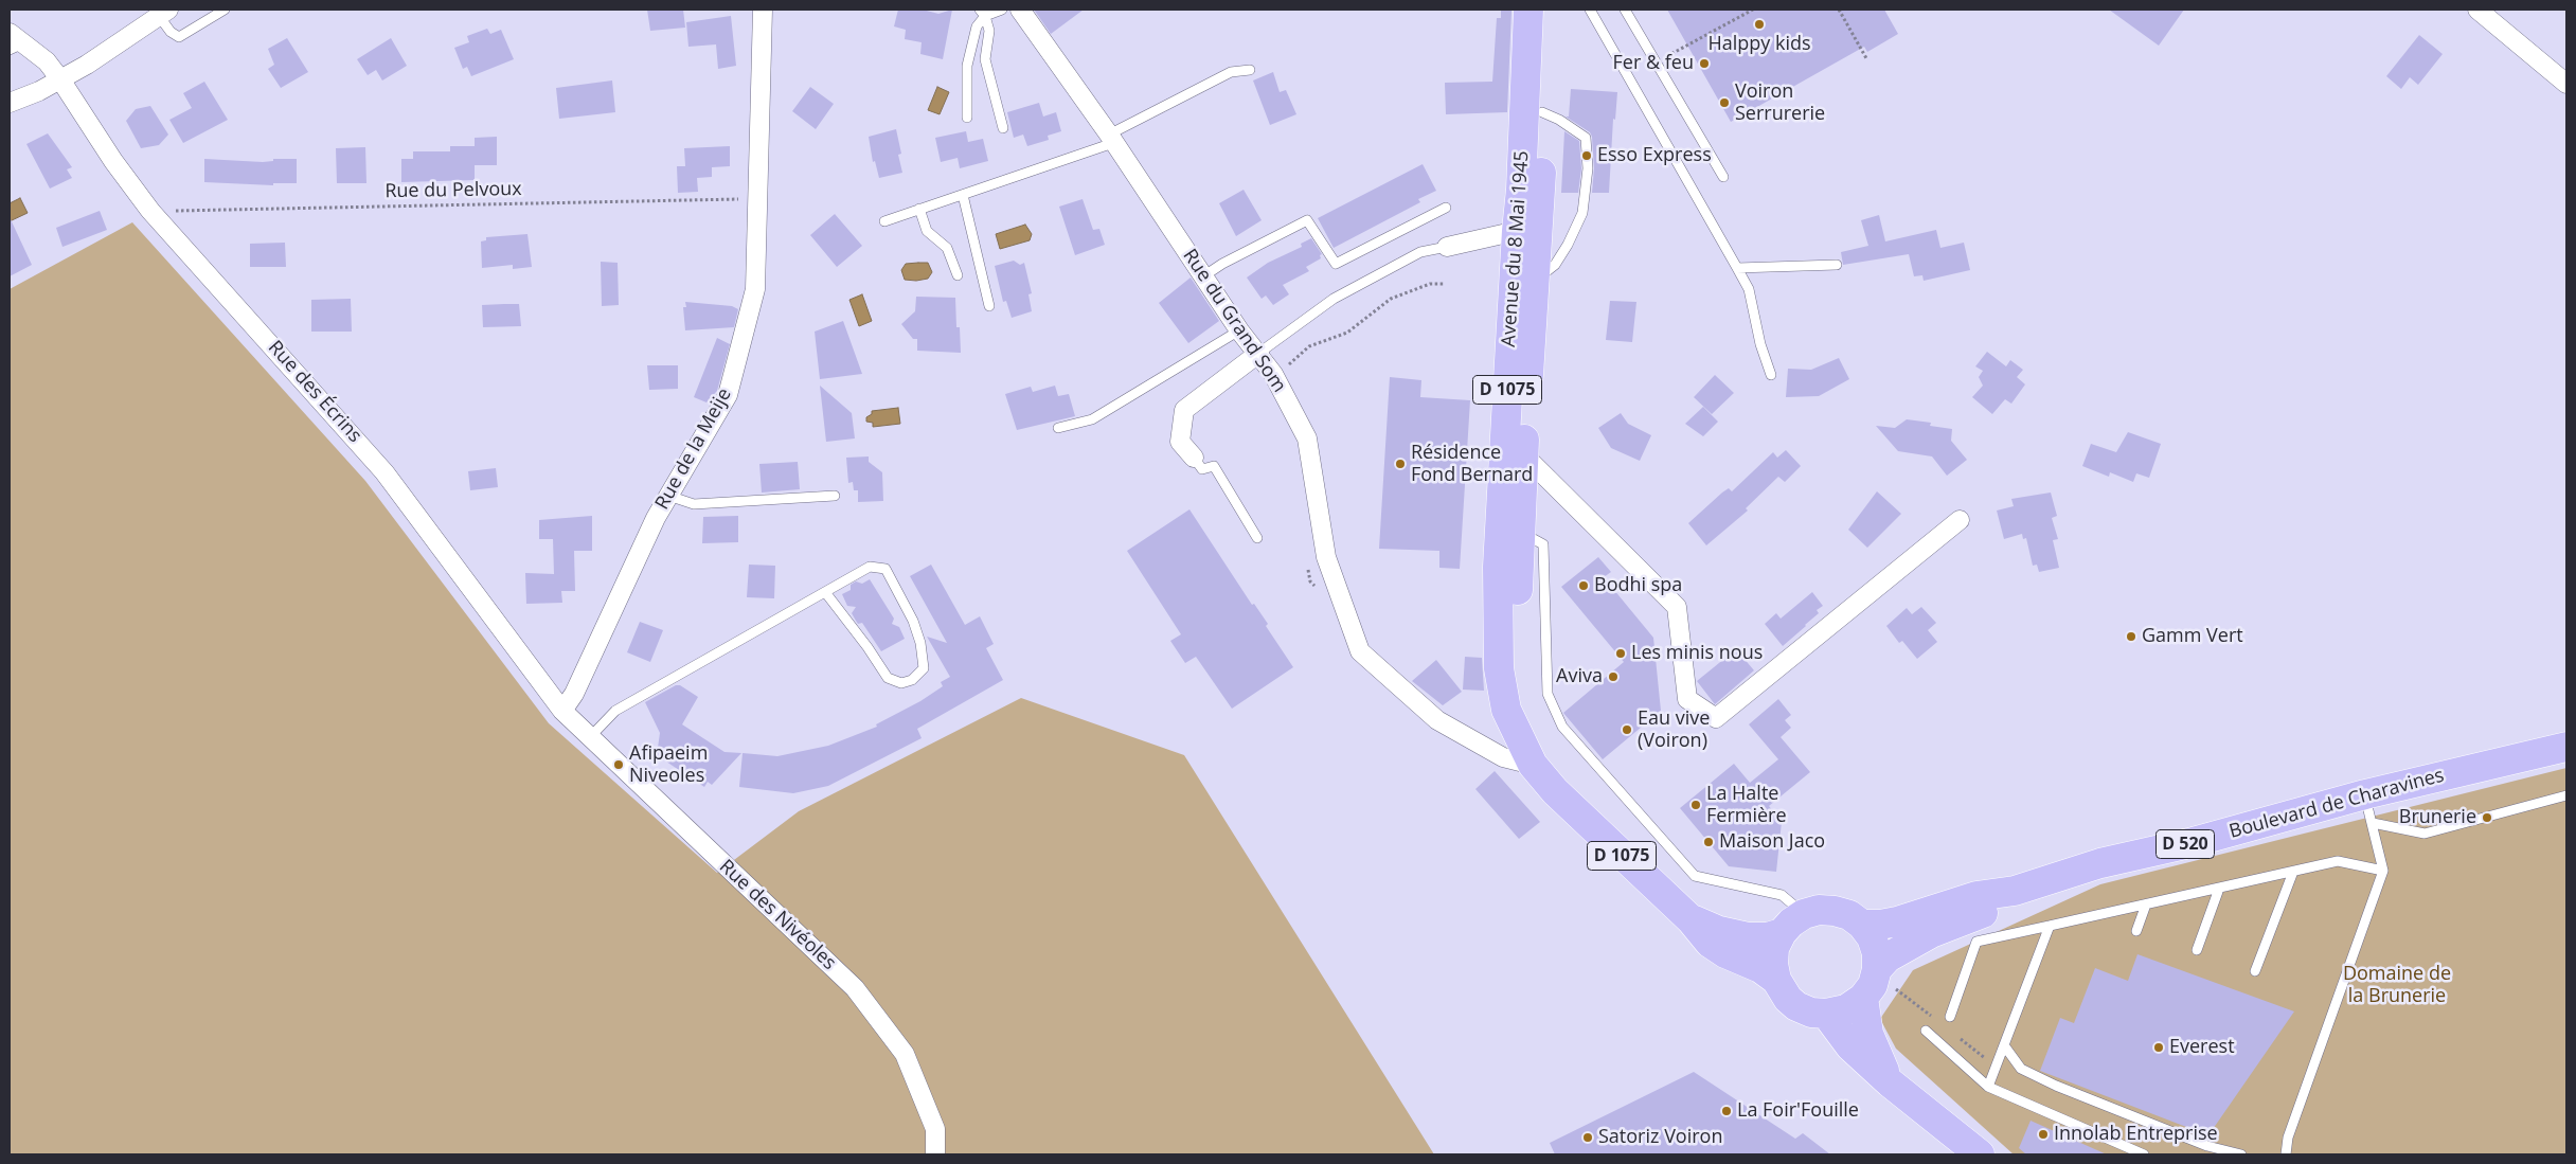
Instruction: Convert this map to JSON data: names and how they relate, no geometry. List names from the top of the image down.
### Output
{
  "streets": {
    "main road": [
      "Avenue du 8 Mai 1945",
      "D 1075",
      "Boulevard de Charavines",
      "D 520"
    ],
    "street": [
      "Rue du Grand Som",
      "Rue des Écrins",
      "Rue de la Meije",
      "Rue des Nivéoles"
    ],
    "path": ["Rue du Pelvoux"]
  },
  "crossings": [
    ["Rue du Pelvoux", "Rue des Écrins"],
    ["Rue du Pelvoux", "Rue de la Meije"],
    ["Avenue du 8 Mai 1945", "Rue du Grand Som"],
    ["Avenue du 8 Mai 1945", "D 1075"],
    ["D 1075", "Boulevard de Charavines"],
    ["Rue des Écrins", "Rue de la Meije"],
    ["Rue des Écrins", "Rue des Nivéoles"],
    ["Rue de la Meije", "Rue des Nivéoles"]
  ],
  "parks": ["Domaine de la Brunerie"],
  "places": [
    "Halppy kids",
    "Fer & feu",
    "Voiron Serrurerie",
    "Esso Express",
    "Résidence Fond Bernard",
    "Bodhi spa",
    "Gamm Vert",
    "Les minis nous",
    "Aviva",
    "Eau vive (Voiron)",
    "Afipaeim Niveoles",
    "La Halte Fermière",
    "Brunerie",
    "Maison Jaco",
    "Everest",
    "La Foir'Fouille",
    "Innolab Entreprise",
    "Satoriz Voiron"
  ]
}
